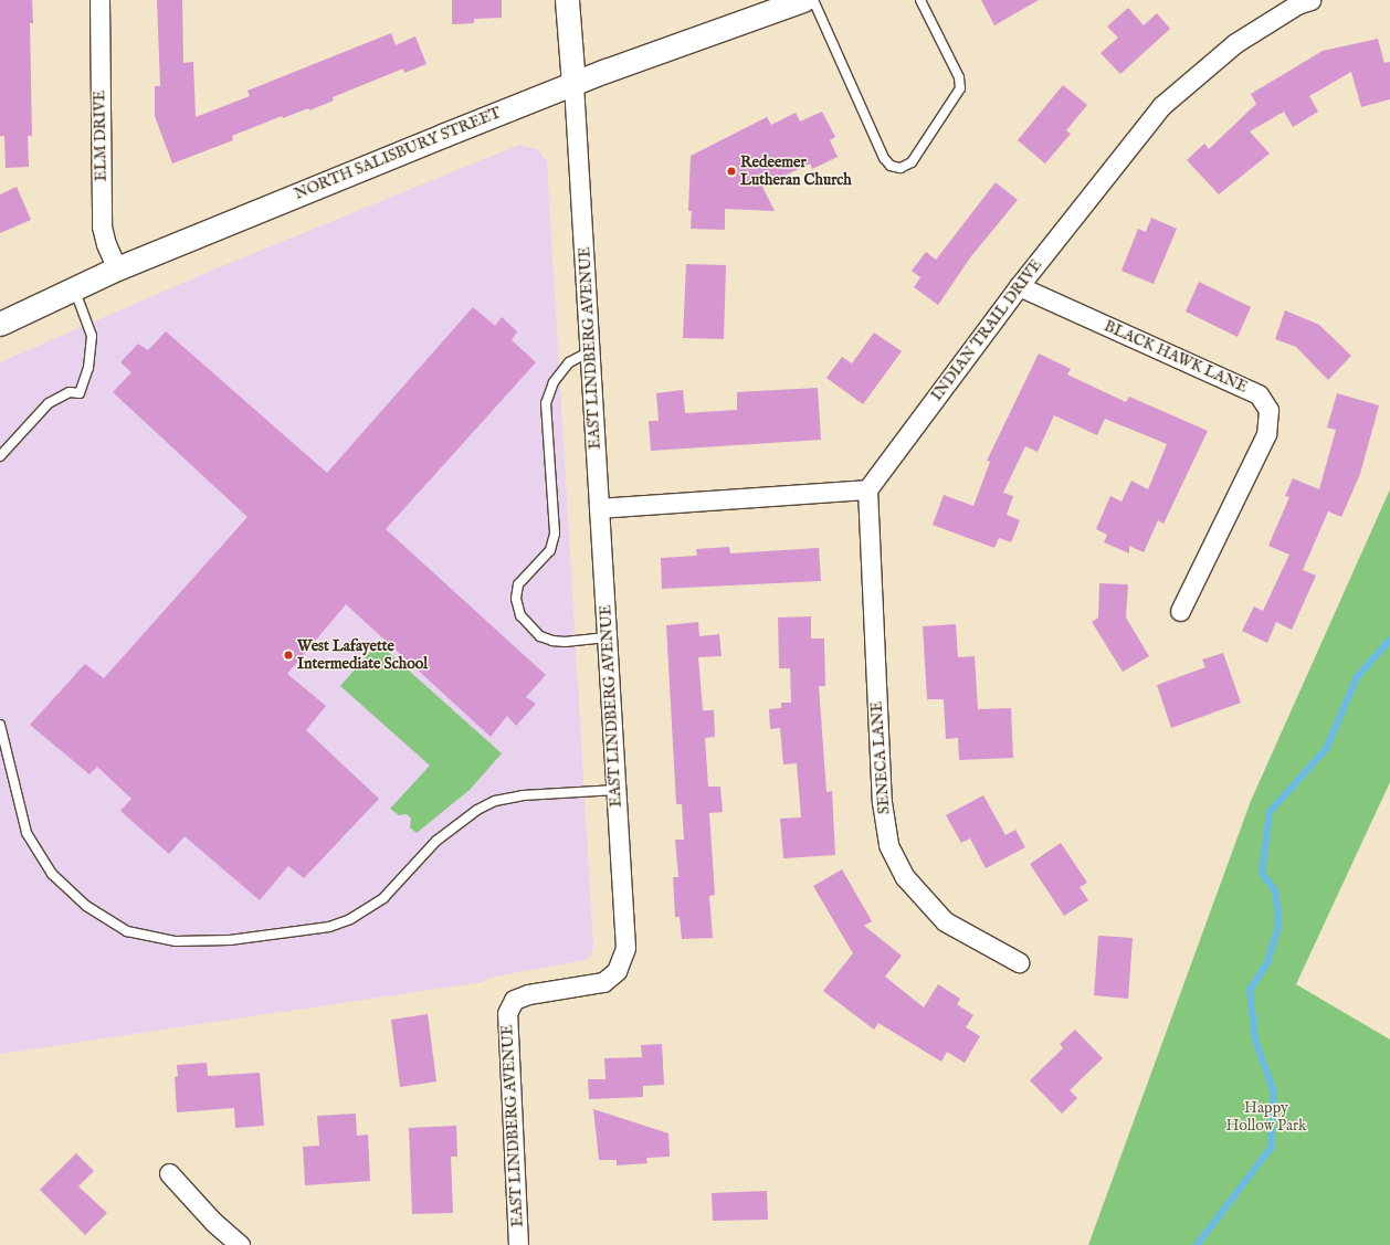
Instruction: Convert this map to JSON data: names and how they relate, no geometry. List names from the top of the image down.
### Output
{
  "streets": {
    "street": [
      "ELM DRIVE",
      "NORTH SALISBURY STREET",
      "INDIAN TRAIL DRIVE",
      "EAST LINDBERG AVENUE",
      "BLACK HAWK LANE",
      "SENECA LANE"
    ]
  },
  "crossings": [
    ["ELM DRIVE", "NORTH SALISBURY STREET"],
    ["NORTH SALISBURY STREET", "EAST LINDBERG AVENUE"],
    ["INDIAN TRAIL DRIVE", "BLACK HAWK LANE"],
    ["INDIAN TRAIL DRIVE", "SENECA LANE"]
  ],
  "parks": ["Happy Hollow Park"],
  "places": ["Redeemer Lutheran Church", "West Lafayette Intermediate School"]
}
